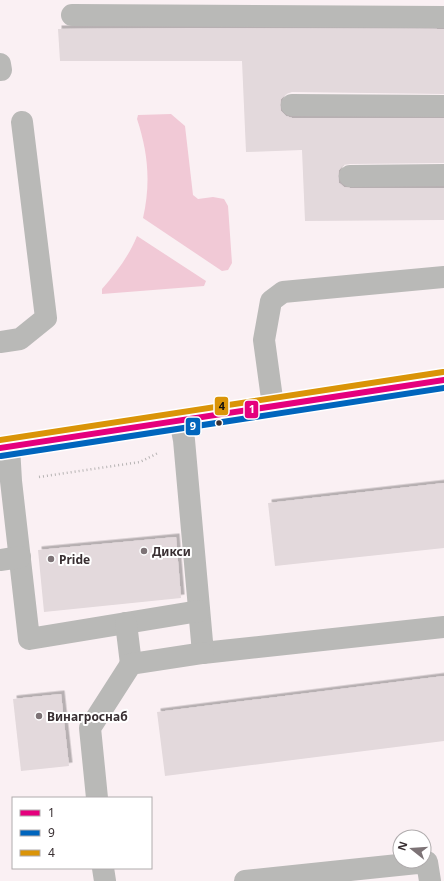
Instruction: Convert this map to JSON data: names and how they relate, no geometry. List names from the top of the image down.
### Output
{
  "places": ["Дикси", "Pride", "Винагроснаб"],
  "lines": ["transit line 4", "transit line 1", "transit line 9"],
  "legend": ["1", "9", "4"],
  "north": "left"
}
